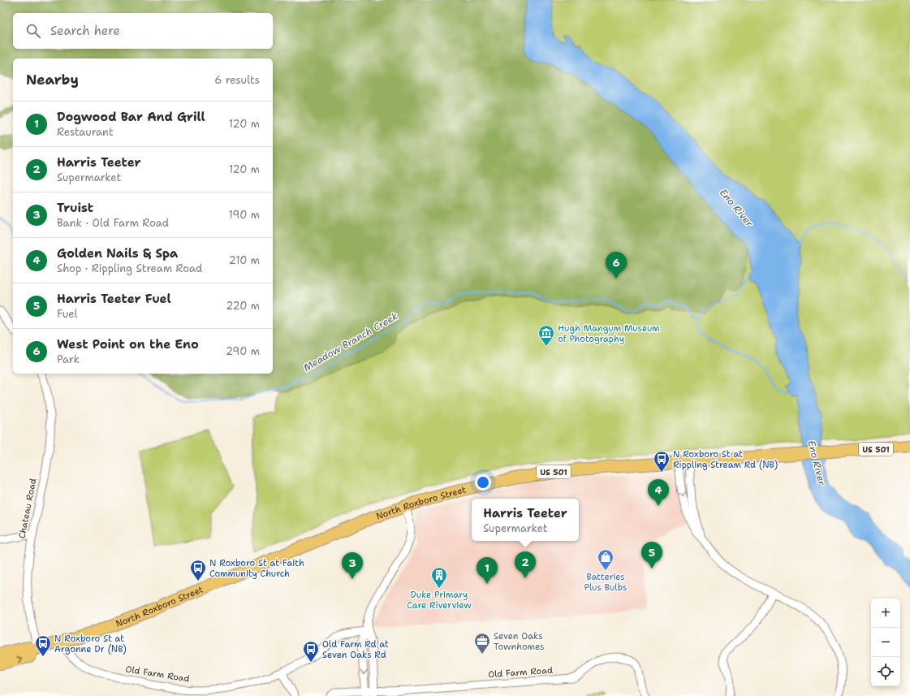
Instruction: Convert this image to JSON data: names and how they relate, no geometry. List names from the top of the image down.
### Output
{
  "streets": {
    "highway": ["US 501", "North Roxboro Street"],
    "street": ["Chateau Road", "Old Farm Road"]
  },
  "crossings": [
    ["North Roxboro Street", "Chateau Road"],
    ["North Roxboro Street", "Old Farm Road"]
  ],
  "water": ["Eno River", "Meadow Branch Creek"],
  "places": {
    "museum": ["Hugh Mangum Museum of Photography"],
    "bus stop": [
      "N Roxboro St at Rippling Stream Rd (NB)",
      "N Roxboro St at Faith Community Church",
      "N Roxboro St at Argonne Dr (NB)",
      "Old Farm Rd at Seven Oaks Rd"
    ],
    "shop": ["Batteries Plus Bulbs"],
    "building": ["Duke Primary Care Riverview"],
    "office": ["Seven Oaks Townhomes"]
  },
  "page": {
    "search": "Search here",
    "heading": ["Nearby", "6 results"],
    "list": [
      {
        "mark": "1",
        "name": "Dogwood Bar And Grill",
        "note": "Restaurant",
        "value": "120 m"
      },
      {
        "mark": "2",
        "name": "Harris Teeter",
        "note": "Supermarket",
        "value": "120 m"
      },
      {
        "mark": "3",
        "name": "Truist",
        "note": "Bank · Old Farm Road",
        "value": "190 m"
      },
      {
        "mark": "4",
        "name": "Golden Nails & Spa",
        "note": "Shop · Rippling Stream Road",
        "value": "210 m"
      },
      {
        "mark": "5",
        "name": "Harris Teeter Fuel",
        "note": "Fuel",
        "value": "220 m"
      },
      {
        "mark": "6",
        "name": "West Point on the Eno",
        "note": "Park",
        "value": "290 m"
      }
    ],
    "pins": [
      "6",
      "4",
      "5",
      "2",
      "3",
      "1"
    ],
    "popup": ["Harris Teeter", "Supermarket"],
    "map_buttons": ["+", "−"]
  }
}
